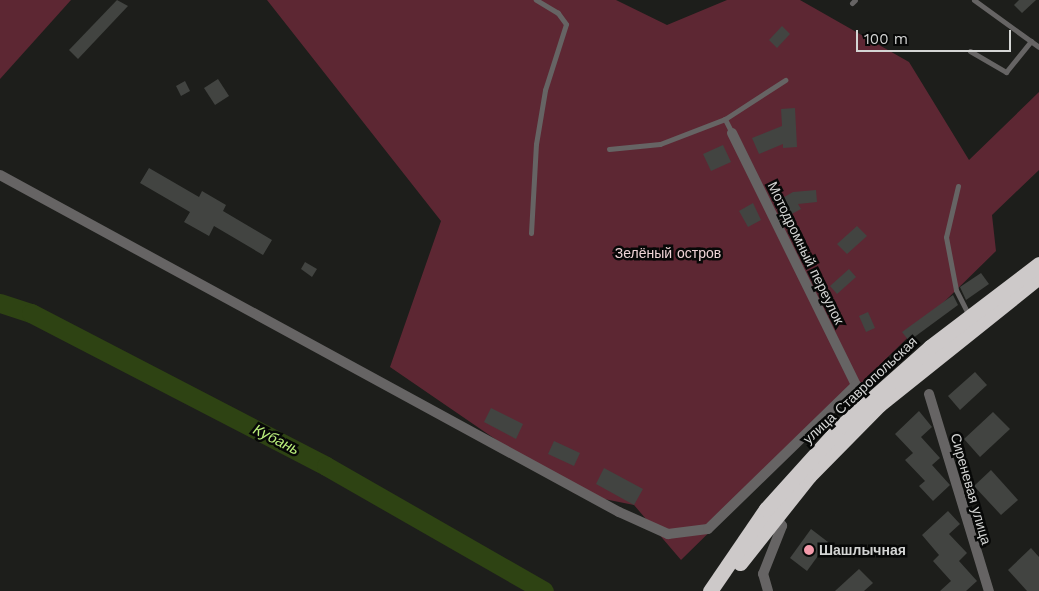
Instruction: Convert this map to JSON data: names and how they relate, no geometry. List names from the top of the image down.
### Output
{
  "streets": {
    "highway": ["улица Ставропольская"],
    "street": ["Мотодромный переулок", "Сиреневая улица"]
  },
  "crossings": [
    ["Мотодромный переулок", "улица Ставропольская"]
  ],
  "water": ["Кубань"],
  "parks": ["Зелёный остров"],
  "places": ["Шашлычная"],
  "scale_bar": "100 m"
}
